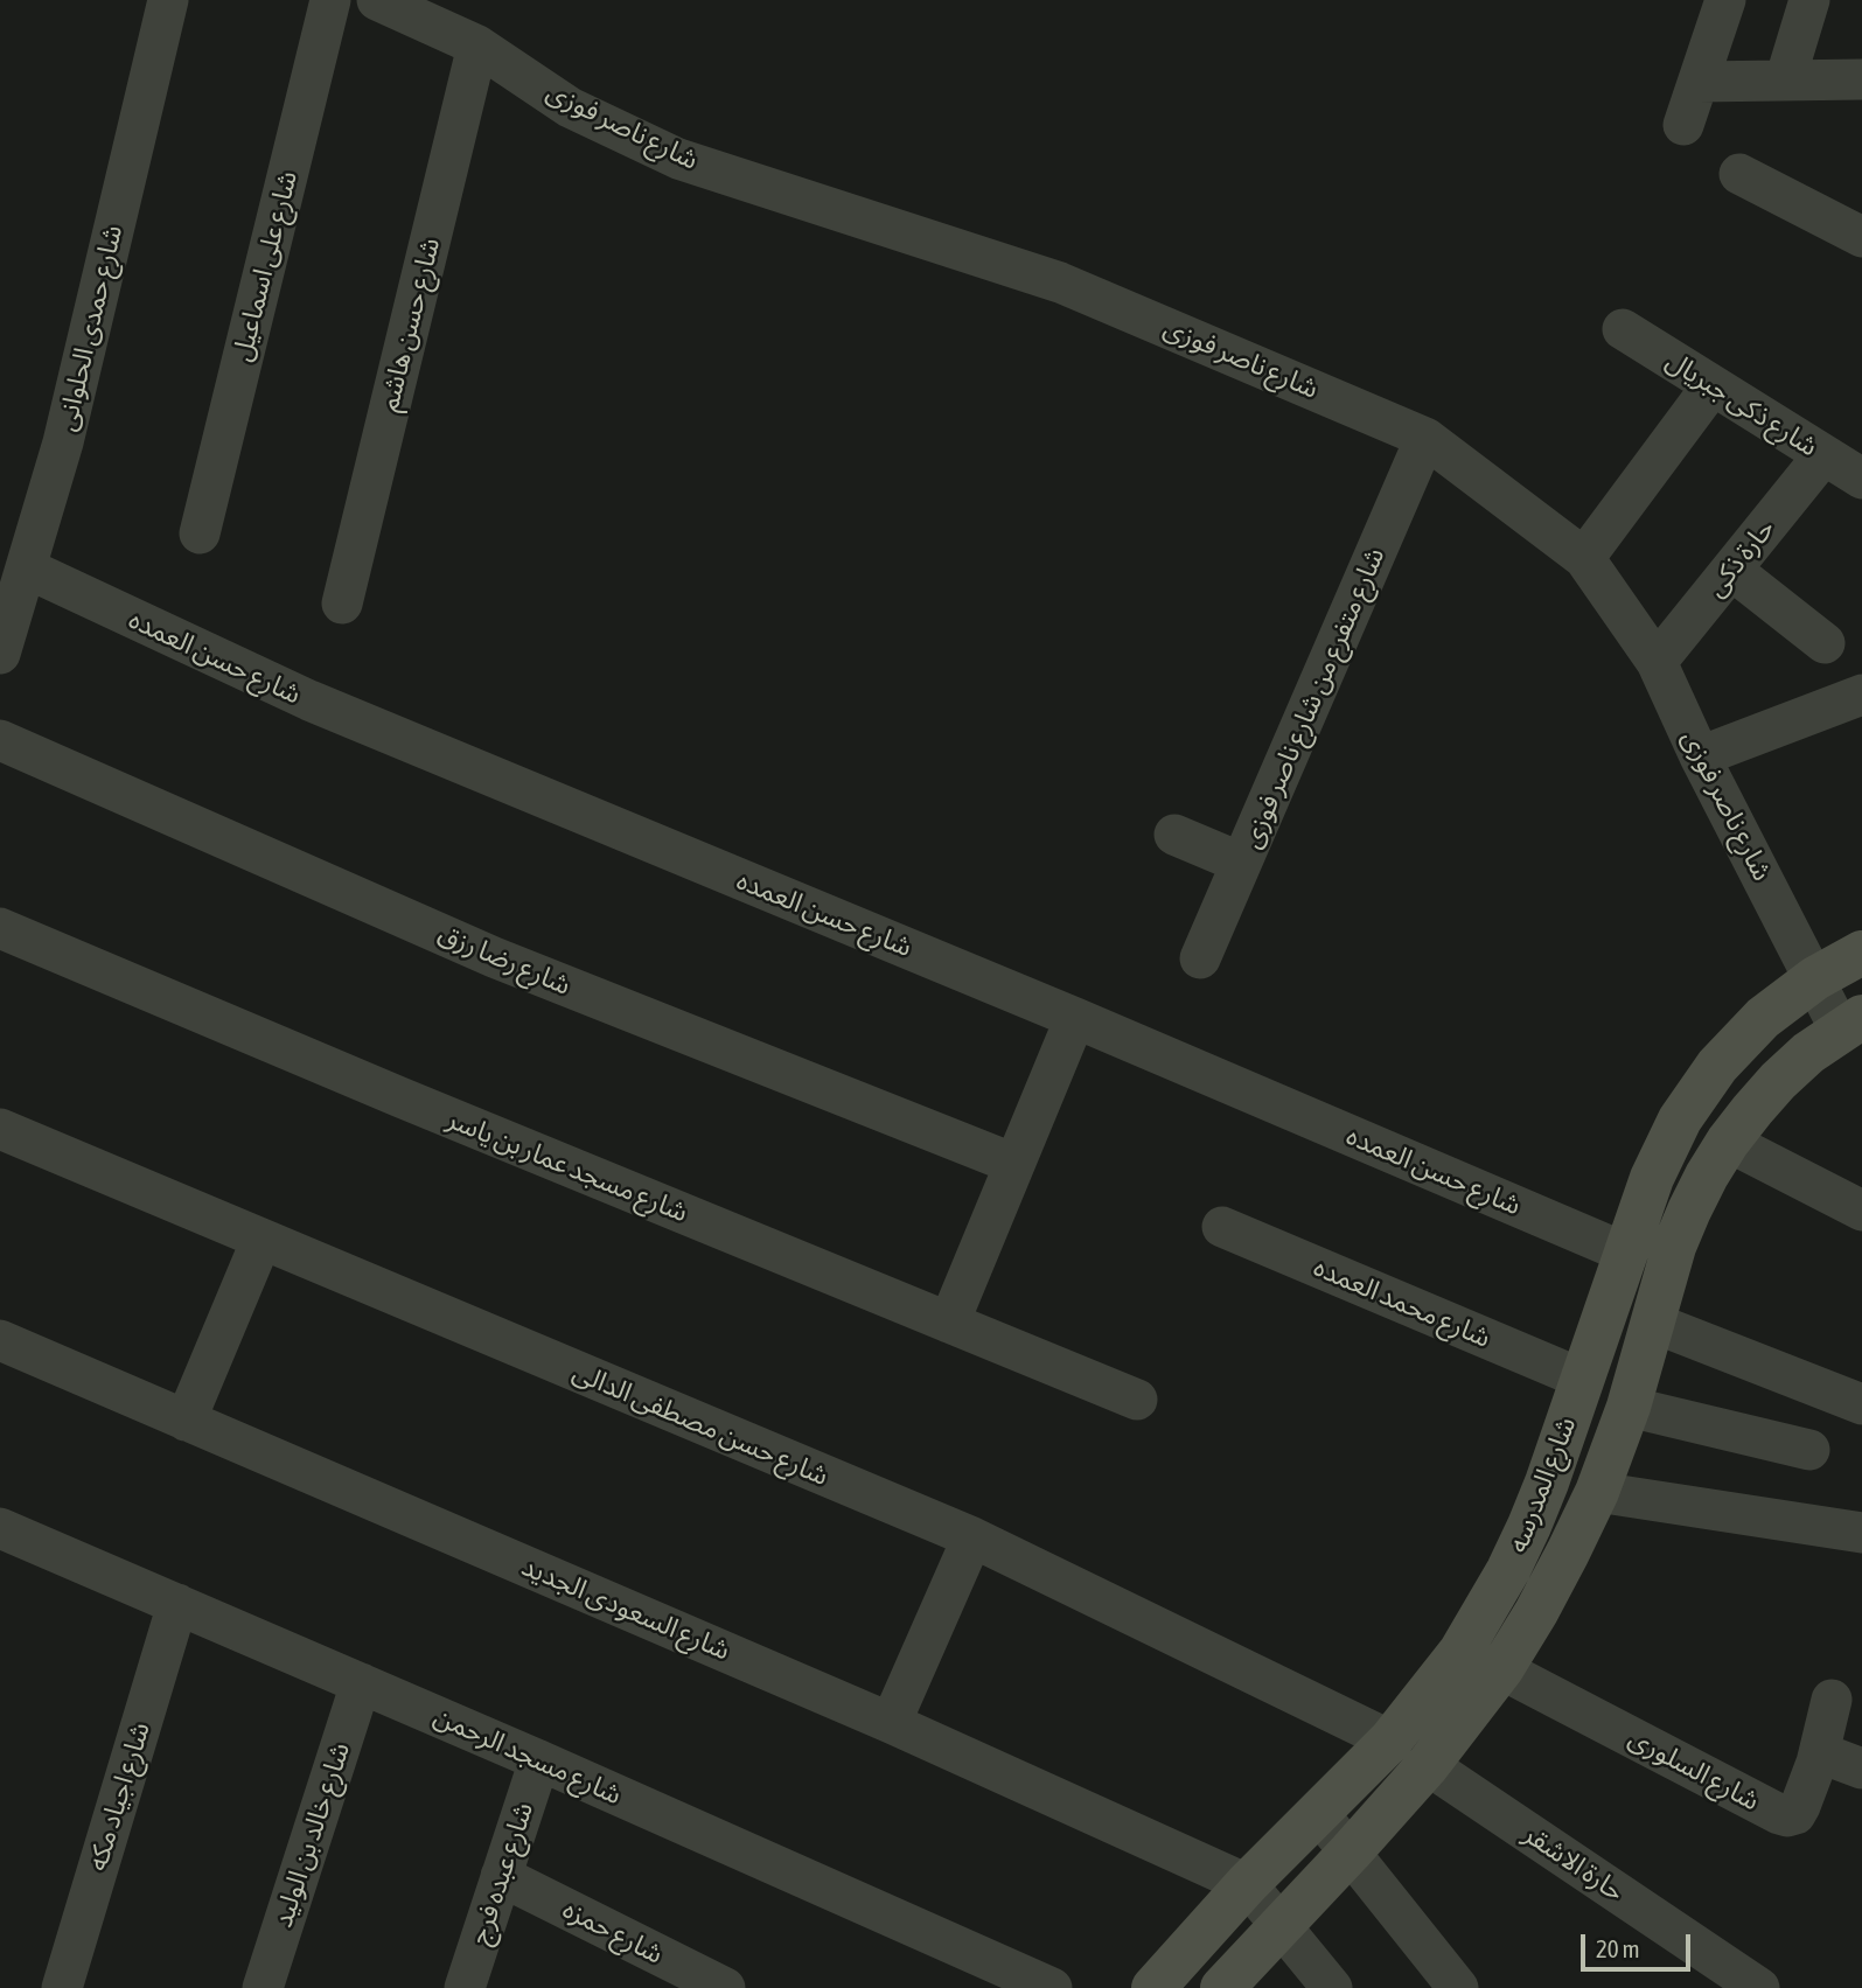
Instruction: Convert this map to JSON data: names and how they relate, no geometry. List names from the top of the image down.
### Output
{
  "streets": {
    "street": [
      "شارع ناصر فوزى",
      "شارع على اسماعيل",
      "شارع حسن هاشم",
      "شارع حمدى الحلوانى",
      "شارع ذكى جبريال",
      "حارة ذكى",
      "شارع حسن العمده",
      "شارع متفرع من شارع ناصر فوزى",
      "شارع رضا رزق",
      "شارع مسجد عمار بن ياسر",
      "شارع محمد العمده",
      "شارع حسن مصطفى الدالى",
      "شارع المدرسه",
      "شارع السعودى الجديد",
      "شارع مسجد الرحمن",
      "شارع السلورى",
      "شارع اجياد مكه",
      "شارع خالد بن الوليد",
      "حارة الاشقر",
      "شارع عبده فرج",
      "شارع حمزه"
    ]
  },
  "crossings": [
    ["شارع ناصر فوزى", "شارع حسن هاشم"],
    ["شارع ناصر فوزى", "حارة ذكى"],
    ["شارع ناصر فوزى", "شارع متفرع من شارع ناصر فوزى"],
    ["شارع ناصر فوزى", "شارع المدرسه"],
    ["شارع حمدى الحلوانى", "شارع حسن العمده"],
    ["شارع ذكى جبريال", "حارة ذكى"],
    ["شارع حسن العمده", "شارع المدرسه"],
    ["شارع محمد العمده", "شارع المدرسه"],
    ["شارع حسن مصطفى الدالى", "شارع المدرسه"],
    ["شارع المدرسه", "شارع السعودى الجديد"],
    ["شارع المدرسه", "شارع السلورى"],
    ["شارع المدرسه", "حارة الاشقر"],
    ["شارع مسجد الرحمن", "شارع اجياد مكه"],
    ["شارع مسجد الرحمن", "شارع خالد بن الوليد"],
    ["شارع مسجد الرحمن", "شارع عبده فرج"],
    ["شارع عبده فرج", "شارع حمزه"]
  ],
  "scale_bar": "20 m"
}
